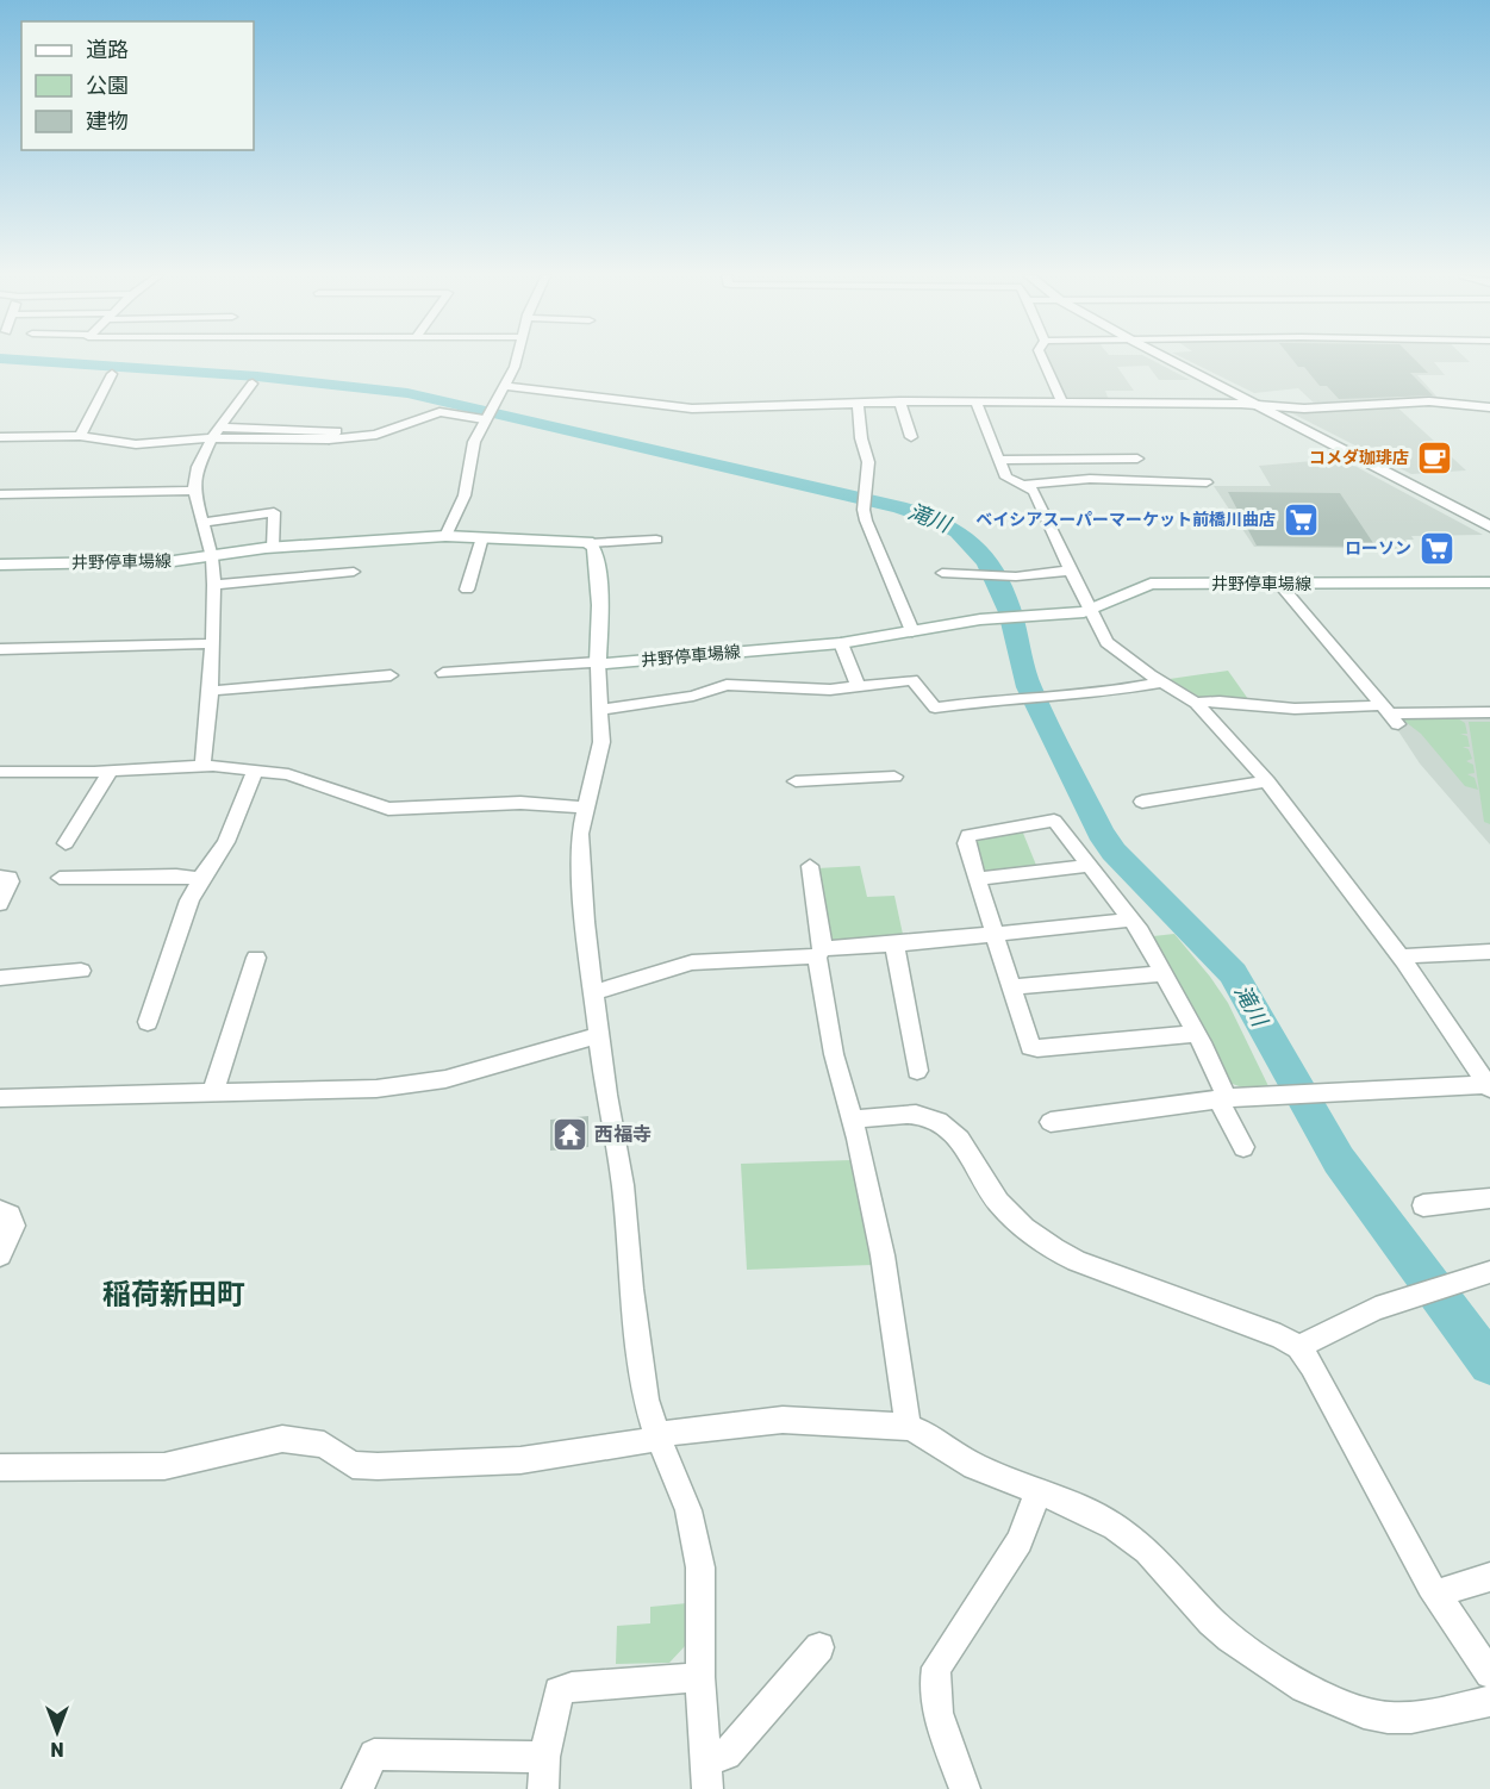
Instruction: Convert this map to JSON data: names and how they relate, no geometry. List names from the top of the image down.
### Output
{
  "streets": {
    "main road": ["井野停車場線"]
  },
  "districts": ["稲荷新田町"],
  "water": ["滝川"],
  "places": {
    "cafe": ["コメダ珈琲店"],
    "supermarket": ["ベイシアスーパーマーケット前橋川曲店", "ローソン"],
    "temple": ["西福寺"]
  },
  "legend": ["道路", "公園", "建物"],
  "north": "bottom"
}
